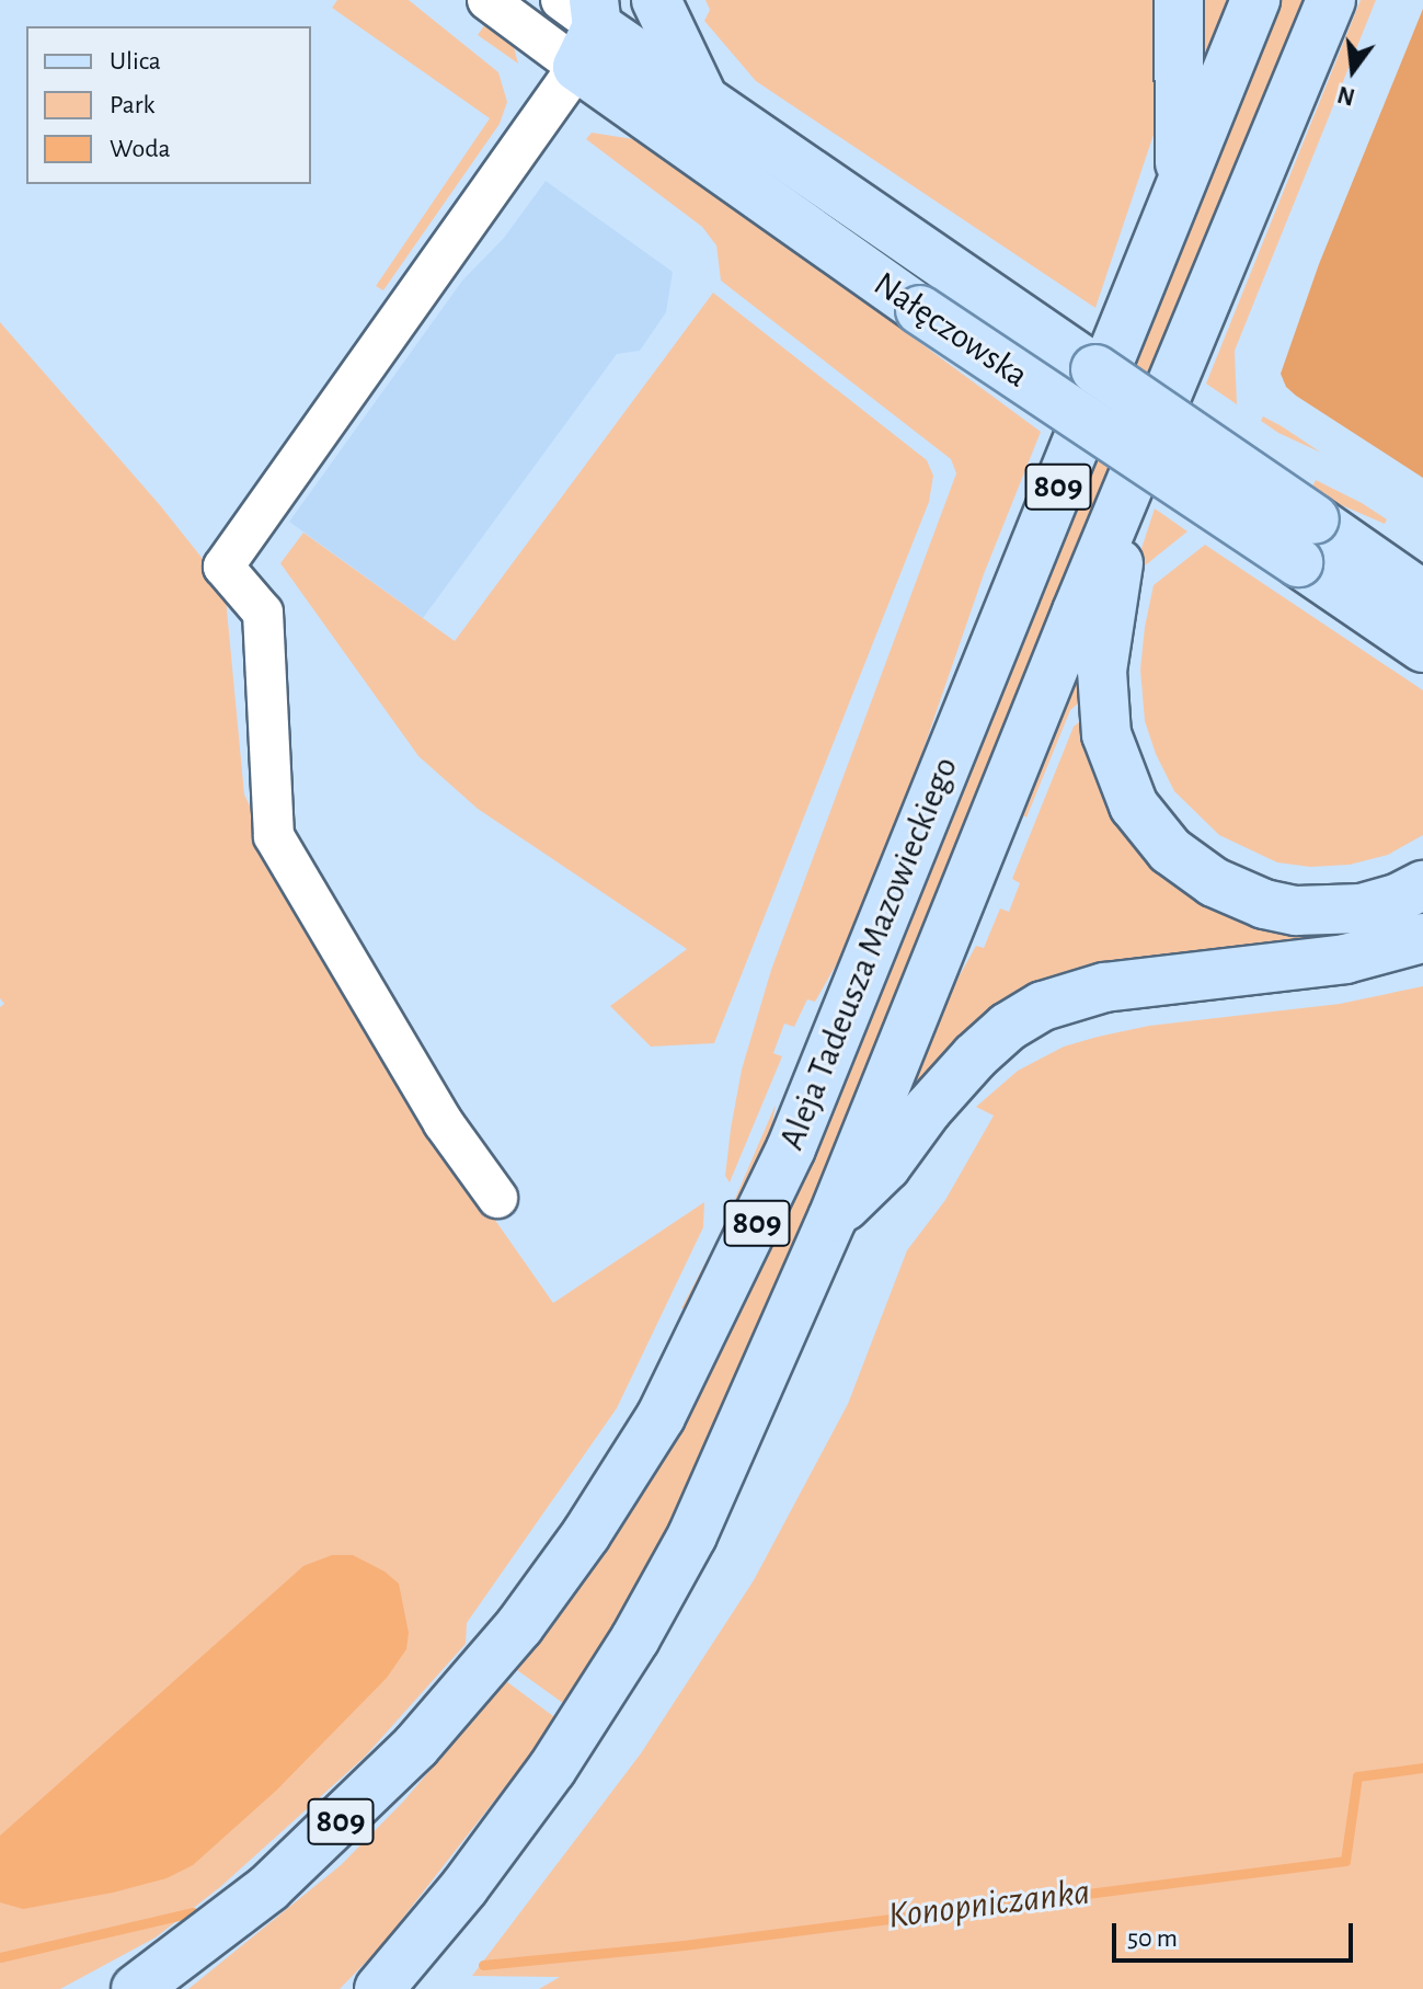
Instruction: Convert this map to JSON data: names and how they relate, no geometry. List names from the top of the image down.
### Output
{
  "streets": {
    "main road": ["Nałęczowska", "809", "Aleja Tadeusza Mazowieckiego"]
  },
  "water": ["Konopniczanka"],
  "legend": ["Ulica", "Park", "Woda"],
  "scale_bar": "50 m",
  "north": "bottom"
}
